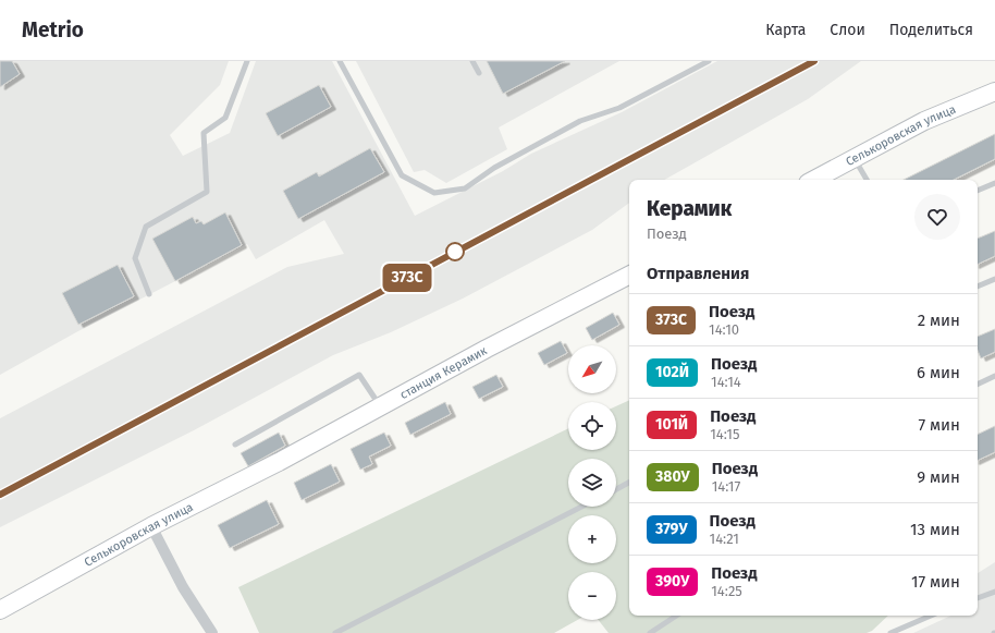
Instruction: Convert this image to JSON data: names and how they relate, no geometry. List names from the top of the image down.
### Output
{
  "streets": {
    "main road": ["Селькоровская улица", "станция Керамик"]
  },
  "crossings": [
    ["Селькоровская улица", "станция Керамик"]
  ],
  "north": "bottom left",
  "page": {
    "header": "Metrio",
    "nav": ["Карта", "Слои", "Поделиться"],
    "on_map": "373C",
    "heading": [
      ["Керамик", "Поезд"],
      "Отправления"
    ],
    "list": [
      {
        "mark": "373C",
        "name": "Поезд",
        "note": "14:10",
        "value": "2 мин"
      },
      {
        "mark": "102Й",
        "name": "Поезд",
        "note": "14:14",
        "value": "6 мин"
      },
      {
        "mark": "101Й",
        "name": "Поезд",
        "note": "14:15",
        "value": "7 мин"
      },
      {
        "mark": "380У",
        "name": "Поезд",
        "note": "14:17",
        "value": "9 мин"
      },
      {
        "mark": "379У",
        "name": "Поезд",
        "note": "14:21",
        "value": "13 мин"
      },
      {
        "mark": "390У",
        "name": "Поезд",
        "note": "14:25",
        "value": "17 мин"
      }
    ],
    "map_buttons": ["+", "−"]
  }
}
